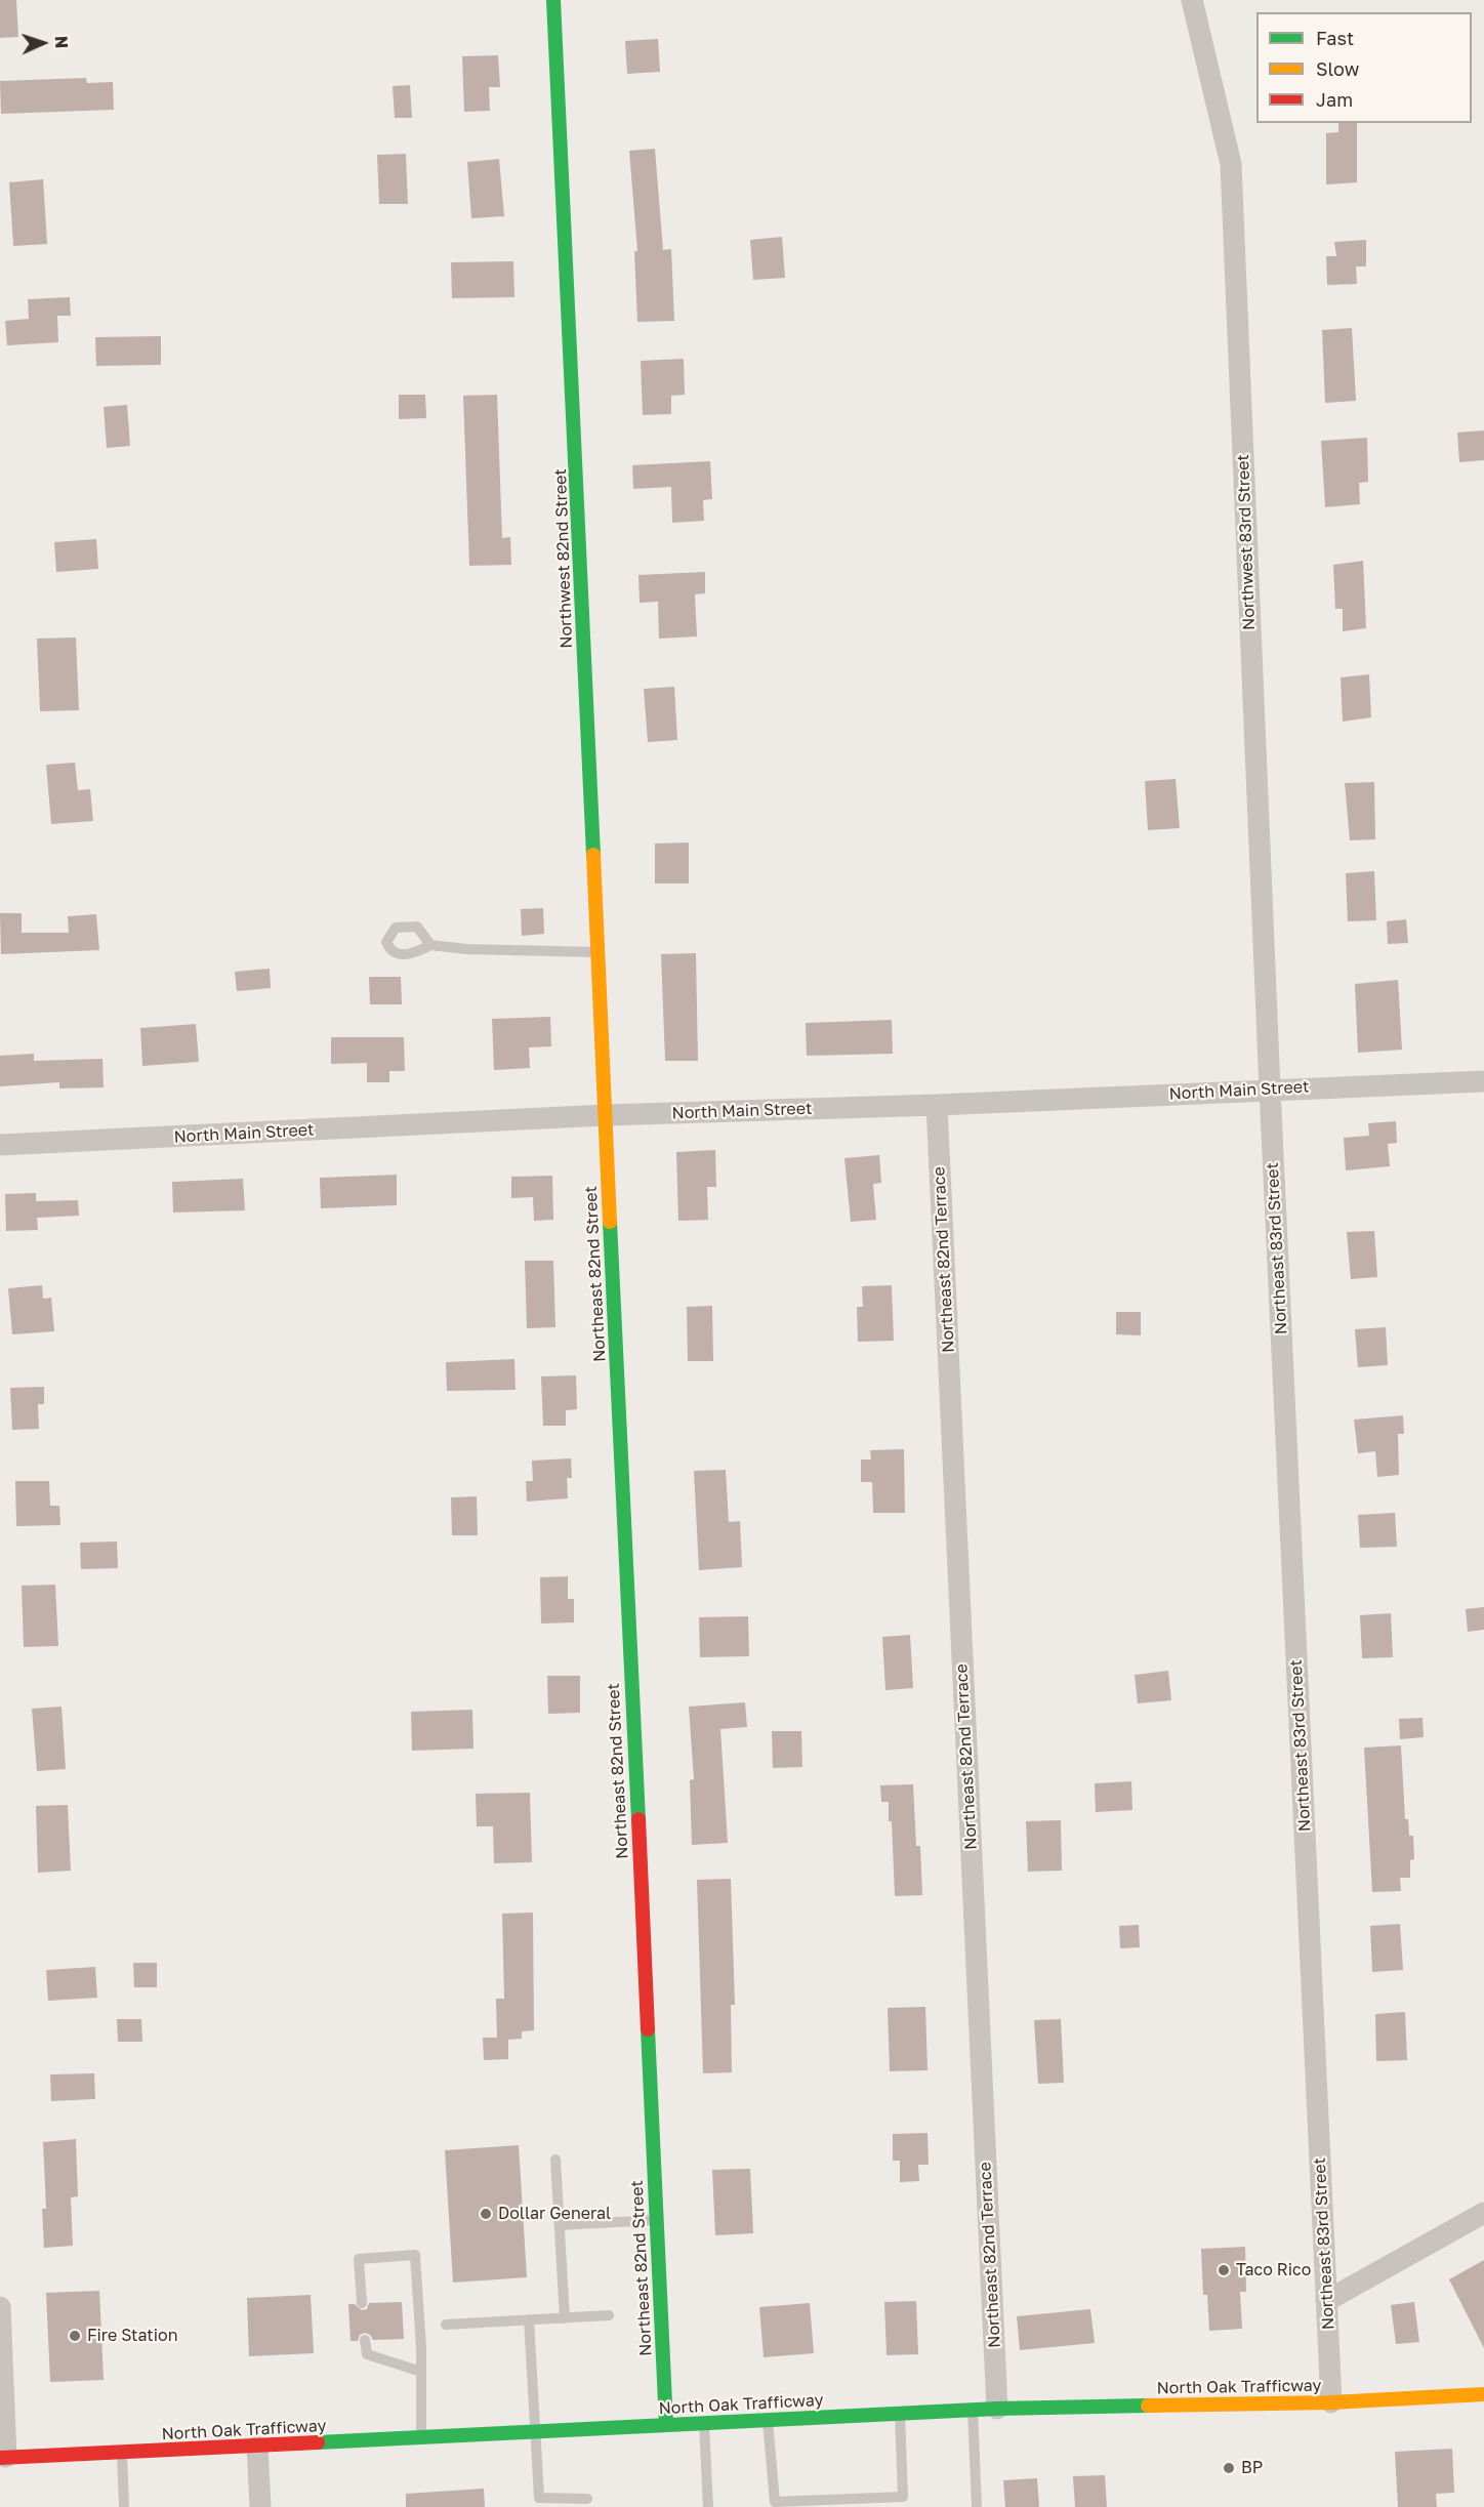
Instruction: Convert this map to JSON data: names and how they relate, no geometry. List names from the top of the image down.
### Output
{
  "streets": {
    "street": [
      "Northwest 83rd Street",
      "Northwest 82nd Street",
      "North Main Street",
      "Northeast 83rd Street",
      "Northeast 82nd Terrace",
      "Northeast 82nd Street",
      "North Oak Trafficway"
    ]
  },
  "crossings": [
    ["Northwest 83rd Street", "North Main Street"],
    ["Northwest 83rd Street", "Northeast 83rd Street"],
    ["Northwest 82nd Street", "North Main Street"],
    ["Northwest 82nd Street", "Northeast 82nd Street"],
    ["North Main Street", "Northeast 83rd Street"],
    ["North Main Street", "Northeast 82nd Terrace"],
    ["North Main Street", "Northeast 82nd Street"],
    ["Northeast 83rd Street", "North Oak Trafficway"],
    ["Northeast 82nd Terrace", "North Oak Trafficway"],
    ["Northeast 82nd Street", "North Oak Trafficway"]
  ],
  "places": [
    "Dollar General",
    "Taco Rico",
    "Fire Station",
    "BP"
  ],
  "legend": ["Fast", "Slow", "Jam"],
  "north": "right"
}
